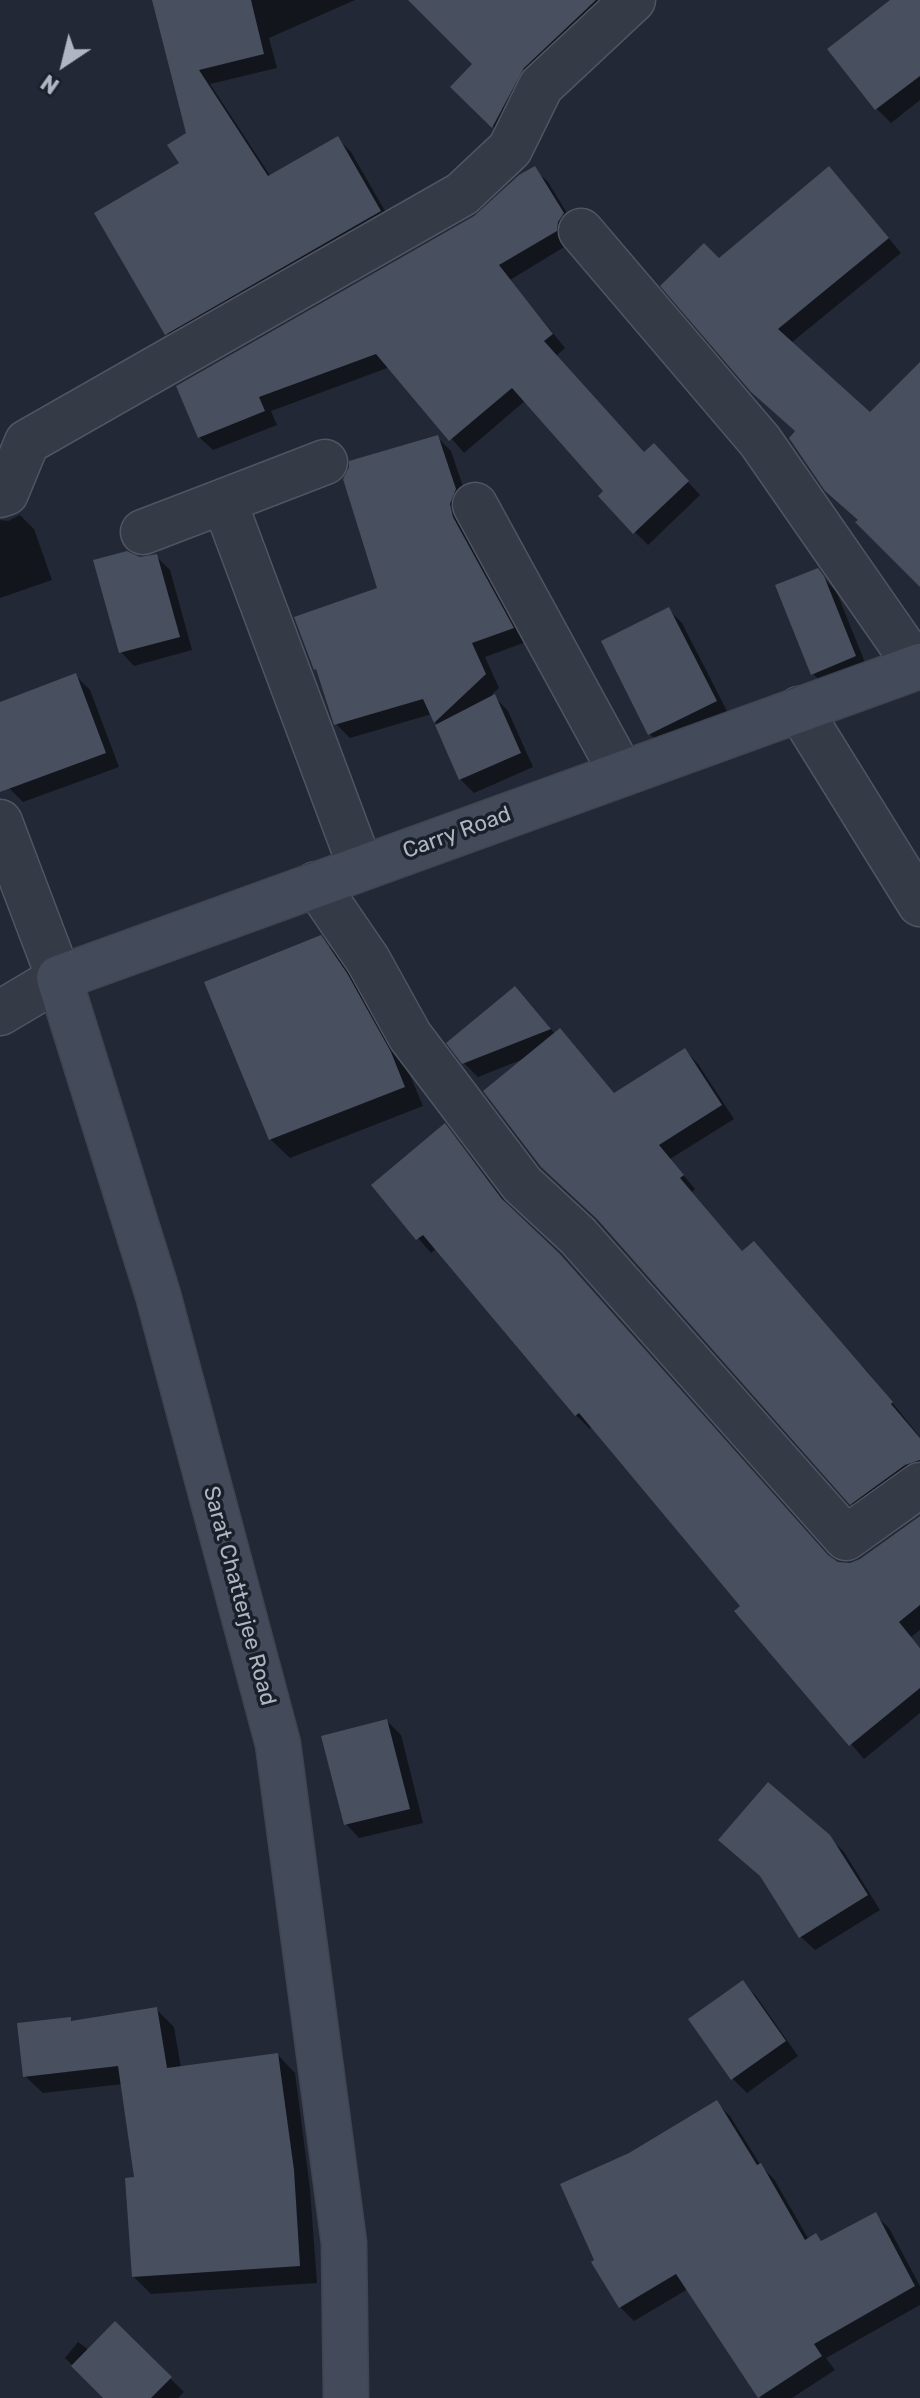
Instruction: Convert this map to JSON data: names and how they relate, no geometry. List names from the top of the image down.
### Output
{
  "streets": {
    "main road": ["Carry Road", "Sarat Chatterjee Road"]
  },
  "crossings": [
    ["Carry Road", "Sarat Chatterjee Road"]
  ],
  "north": "bottom left"
}
